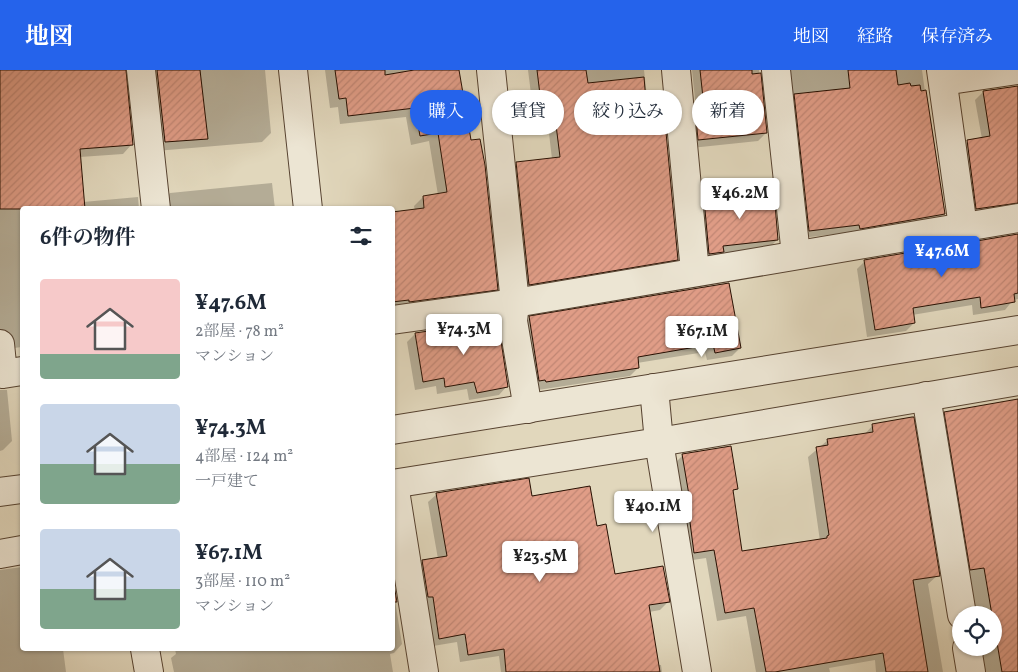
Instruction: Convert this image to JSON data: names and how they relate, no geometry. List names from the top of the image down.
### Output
{
  "page": {
    "header": "地図",
    "nav": ["地図", "経路", "保存済み"],
    "chip": [
      "購入",
      "賃貸",
      "絞り込み",
      "新着"
    ],
    "price": [
      "¥46.2M",
      "¥47.6M",
      "¥74.3M",
      "¥67.1M",
      "¥40.1M",
      "¥23.5M"
    ],
    "heading": "6件の物件",
    "list": [
      {
        "name": "¥47.6M",
        "note": "2部屋 · 78 m² · マンション"
      },
      {
        "name": "¥74.3M",
        "note": "4部屋 · 124 m² · 一戸建て"
      },
      {
        "name": "¥67.1M",
        "note": "3部屋 · 110 m² · マンション"
      }
    ]
  }
}
